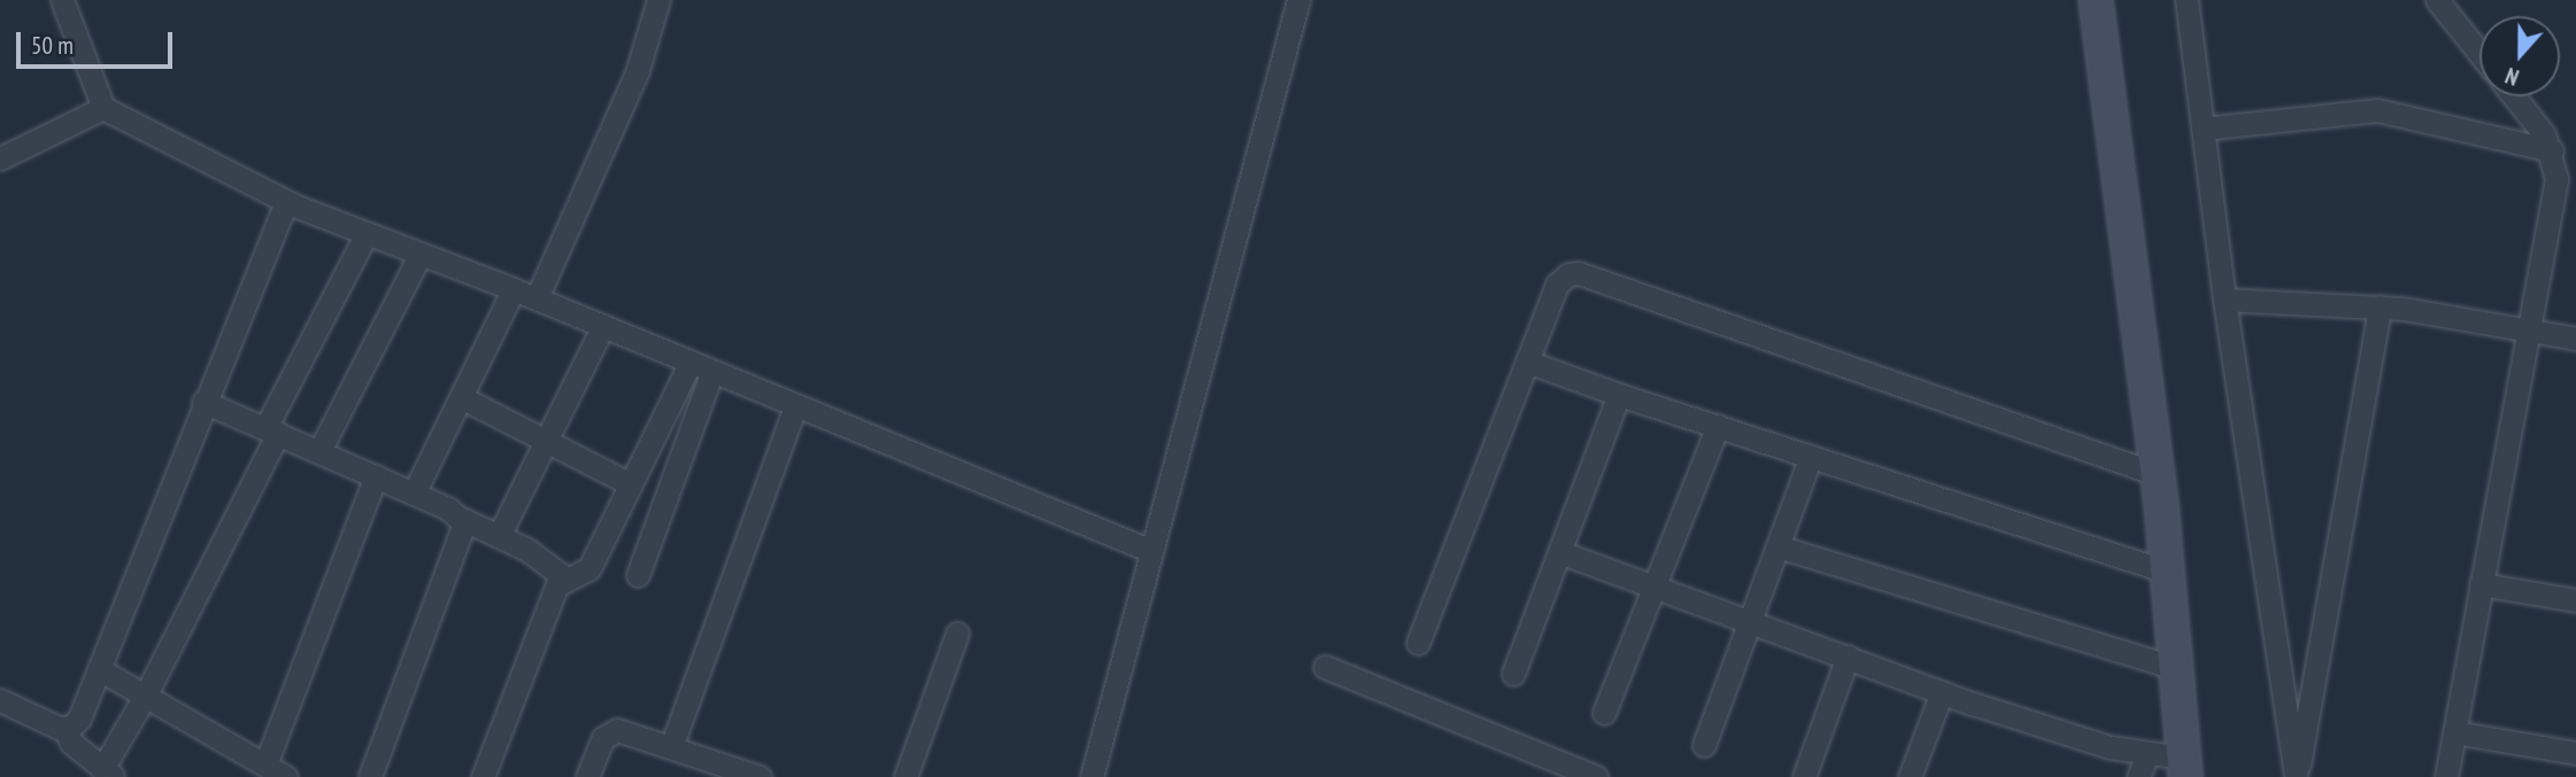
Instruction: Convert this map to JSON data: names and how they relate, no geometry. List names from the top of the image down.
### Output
{
  "scale_bar": "50 m",
  "north": "bottom"
}
